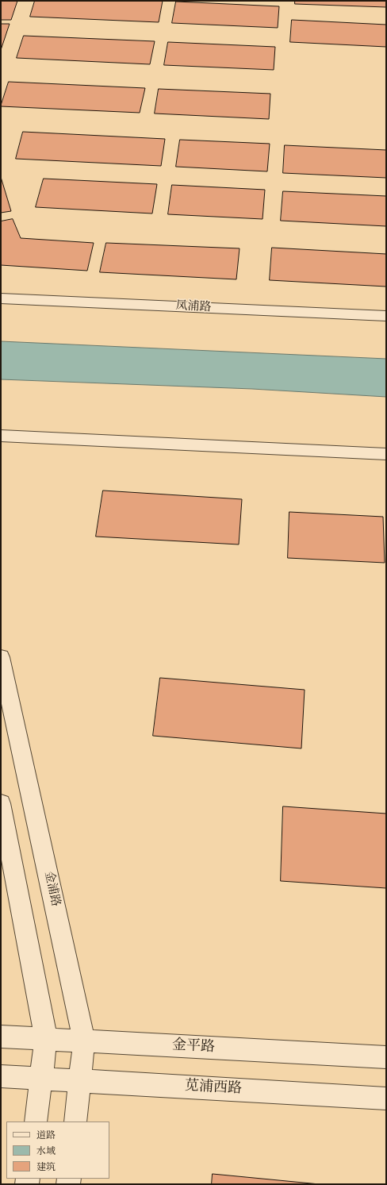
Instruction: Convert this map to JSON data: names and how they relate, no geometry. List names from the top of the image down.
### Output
{
  "streets": {
    "street": [
      "凤浦路",
      "金浦路",
      "金平路",
      "苋浦西路"
    ]
  },
  "crossings": [
    ["金浦路", "金平路"],
    ["金浦路", "苋浦西路"]
  ],
  "legend": ["道路", "水域", "建筑"]
}
